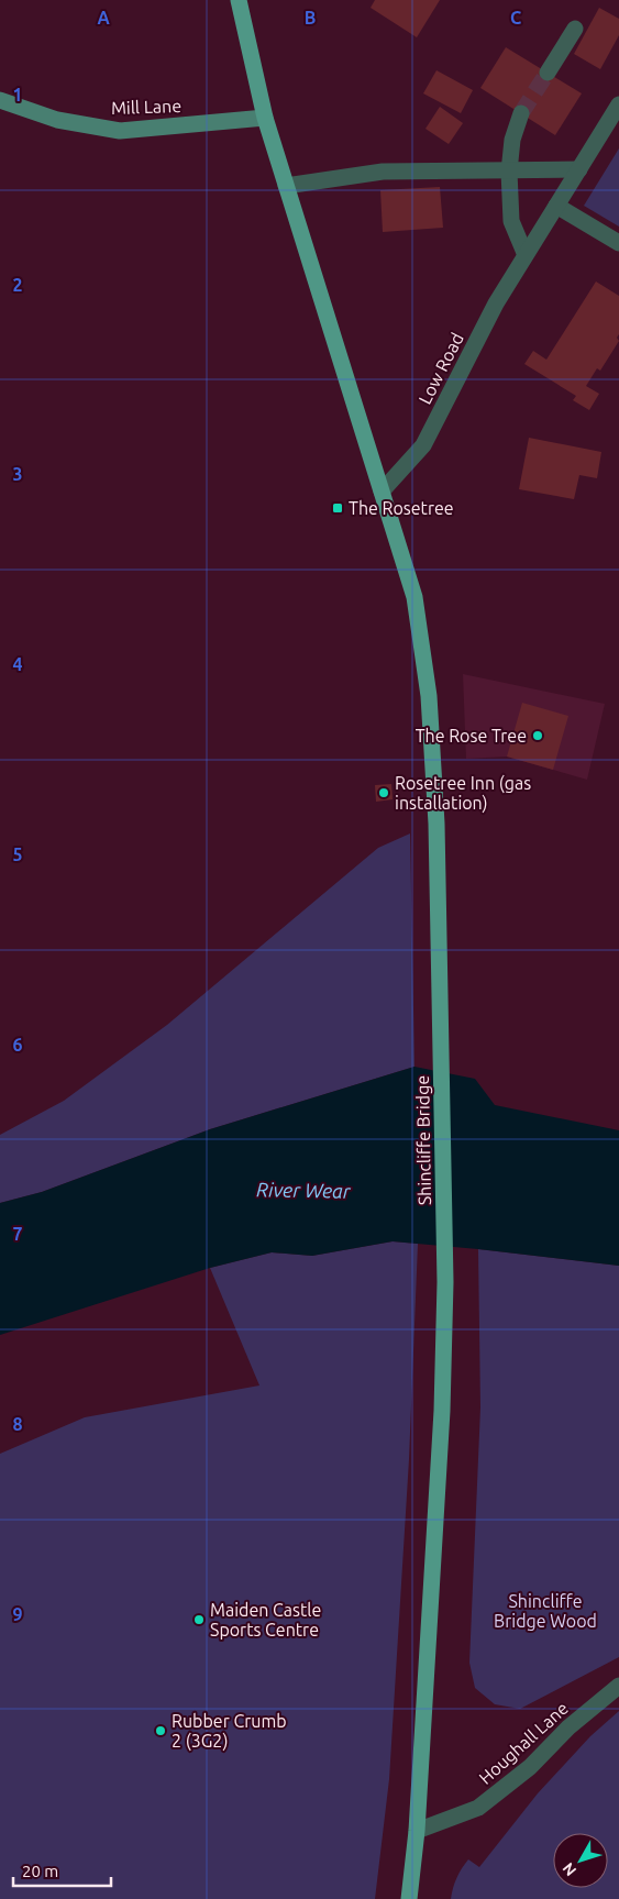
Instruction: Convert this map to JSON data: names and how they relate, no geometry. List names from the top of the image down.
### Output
{
  "streets": {
    "main road": ["Mill Lane", "Shincliffe Bridge"],
    "street": ["Low Road", "Houghall Lane"]
  },
  "crossings": [
    ["Mill Lane", "Shincliffe Bridge"],
    ["Low Road", "Shincliffe Bridge"],
    ["Shincliffe Bridge", "Houghall Lane"]
  ],
  "water": ["River Wear"],
  "parks": ["Shincliffe Bridge Wood"],
  "places": {
    "transit": ["The Rosetree"],
    "other": [
      "The Rose Tree",
      "Rosetree Inn (gas installation)",
      "Maiden Castle Sports Centre",
      "Rubber Crumb 2 (3G2)"
    ]
  },
  "scale_bar": "20 m",
  "north": "bottom left",
  "grid": {
    "columns": ["A", "B", "C"],
    "rows": [
      "1",
      "2",
      "3",
      "4",
      "5",
      "6",
      "7",
      "8",
      "9"
    ]
  }
}
